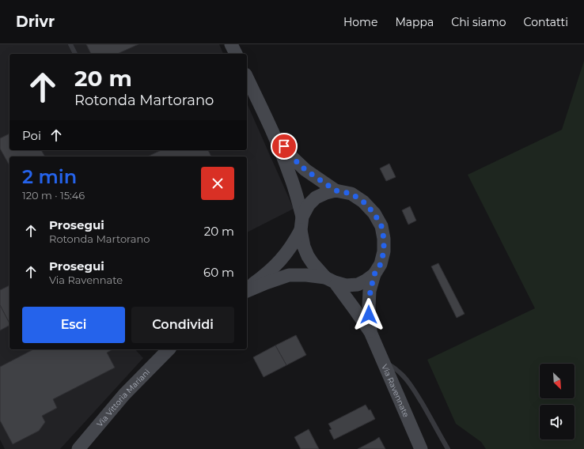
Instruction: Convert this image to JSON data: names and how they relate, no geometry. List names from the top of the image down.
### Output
{
  "streets": {
    "main road": ["Via Ravennate", "Via Vittoria Mariani"]
  },
  "north": "bottom right",
  "page": {
    "header": "Drivr",
    "nav": [
      "Home",
      "Mappa",
      "Chi siamo",
      "Contatti"
    ],
    "turn": ["20 m", "Rotonda Martorano"],
    "then": "Poi",
    "heading": ["2 min", "120 m · 15:46"],
    "list": [
      {
        "name": "Prosegui",
        "note": "Rotonda Martorano",
        "value": "20 m"
      },
      {
        "name": "Prosegui",
        "note": "Via Ravennate",
        "value": "60 m"
      }
    ],
    "buttons": ["Esci", "Condividi"]
  }
}
